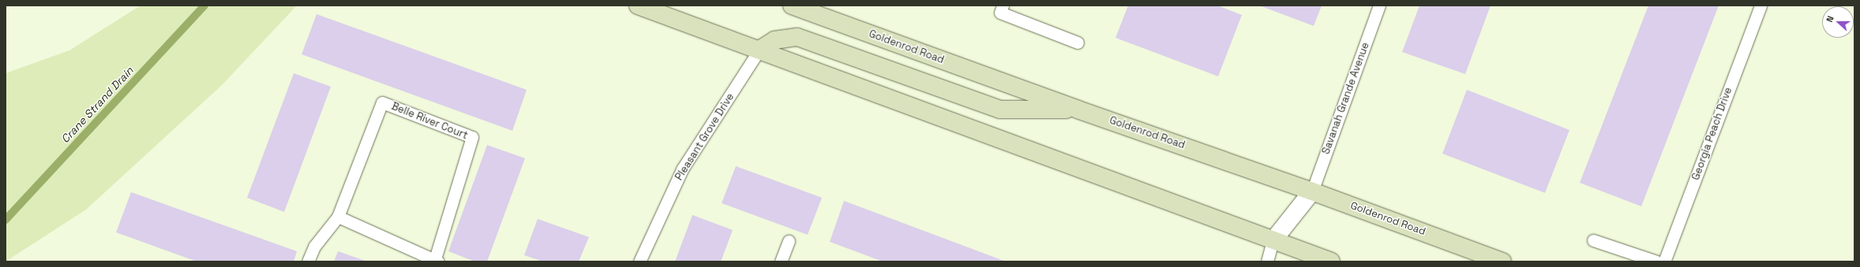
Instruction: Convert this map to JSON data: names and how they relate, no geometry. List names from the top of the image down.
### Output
{
  "streets": {
    "main road": ["Goldenrod Road"],
    "lane": [
      "Savanah Grande Avenue",
      "Belle River Court",
      "Georgia Peach Drive",
      "Pleasant Grove Drive"
    ]
  },
  "crossings": [
    ["Goldenrod Road", "Savanah Grande Avenue"]
  ],
  "water": ["Crane Strand Drain"],
  "north": "left"
}
